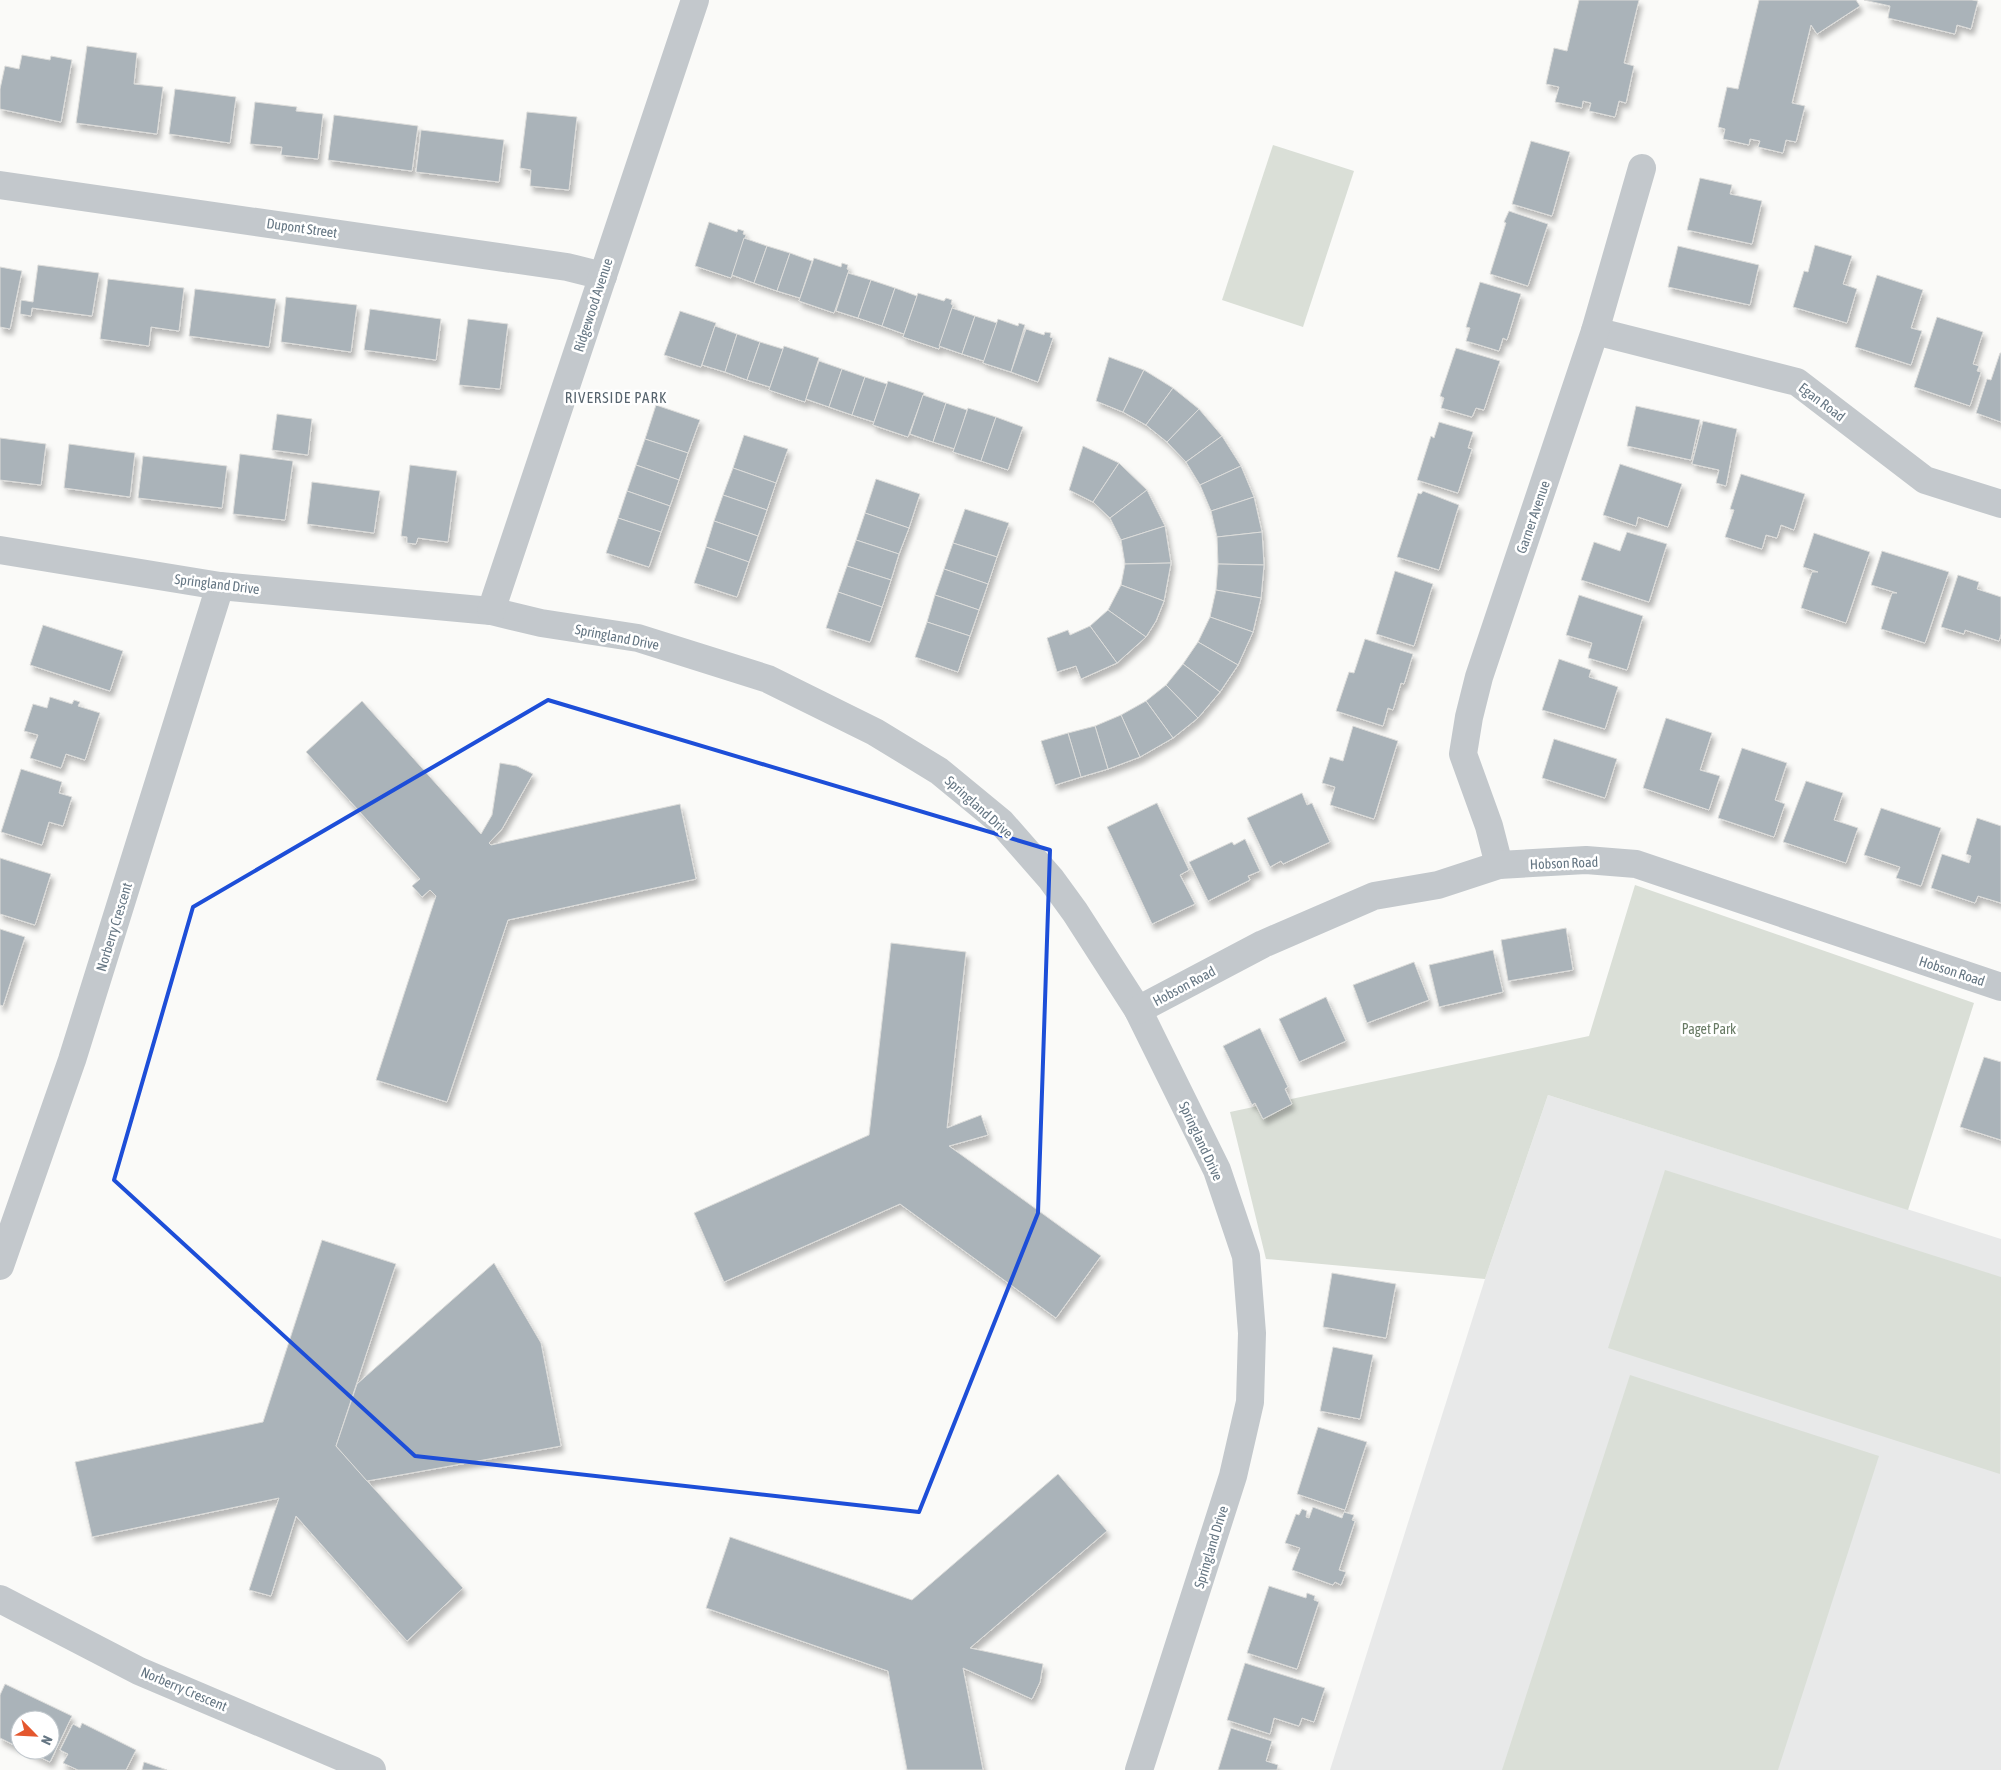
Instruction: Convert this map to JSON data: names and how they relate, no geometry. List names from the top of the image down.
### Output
{
  "streets": {
    "street": [
      "Dupont Street",
      "Ridgewood Avenue",
      "Egan Road",
      "Garner Avenue",
      "Springland Drive",
      "Hobson Road",
      "Norberry Crescent"
    ]
  },
  "crossings": [
    ["Dupont Street", "Ridgewood Avenue"],
    ["Ridgewood Avenue", "Springland Drive"],
    ["Egan Road", "Garner Avenue"],
    ["Garner Avenue", "Hobson Road"],
    ["Springland Drive", "Hobson Road"],
    ["Springland Drive", "Norberry Crescent"]
  ],
  "districts": ["RIVERSIDE PARK"],
  "parks": ["Paget Park"],
  "north": "bottom right"
}
